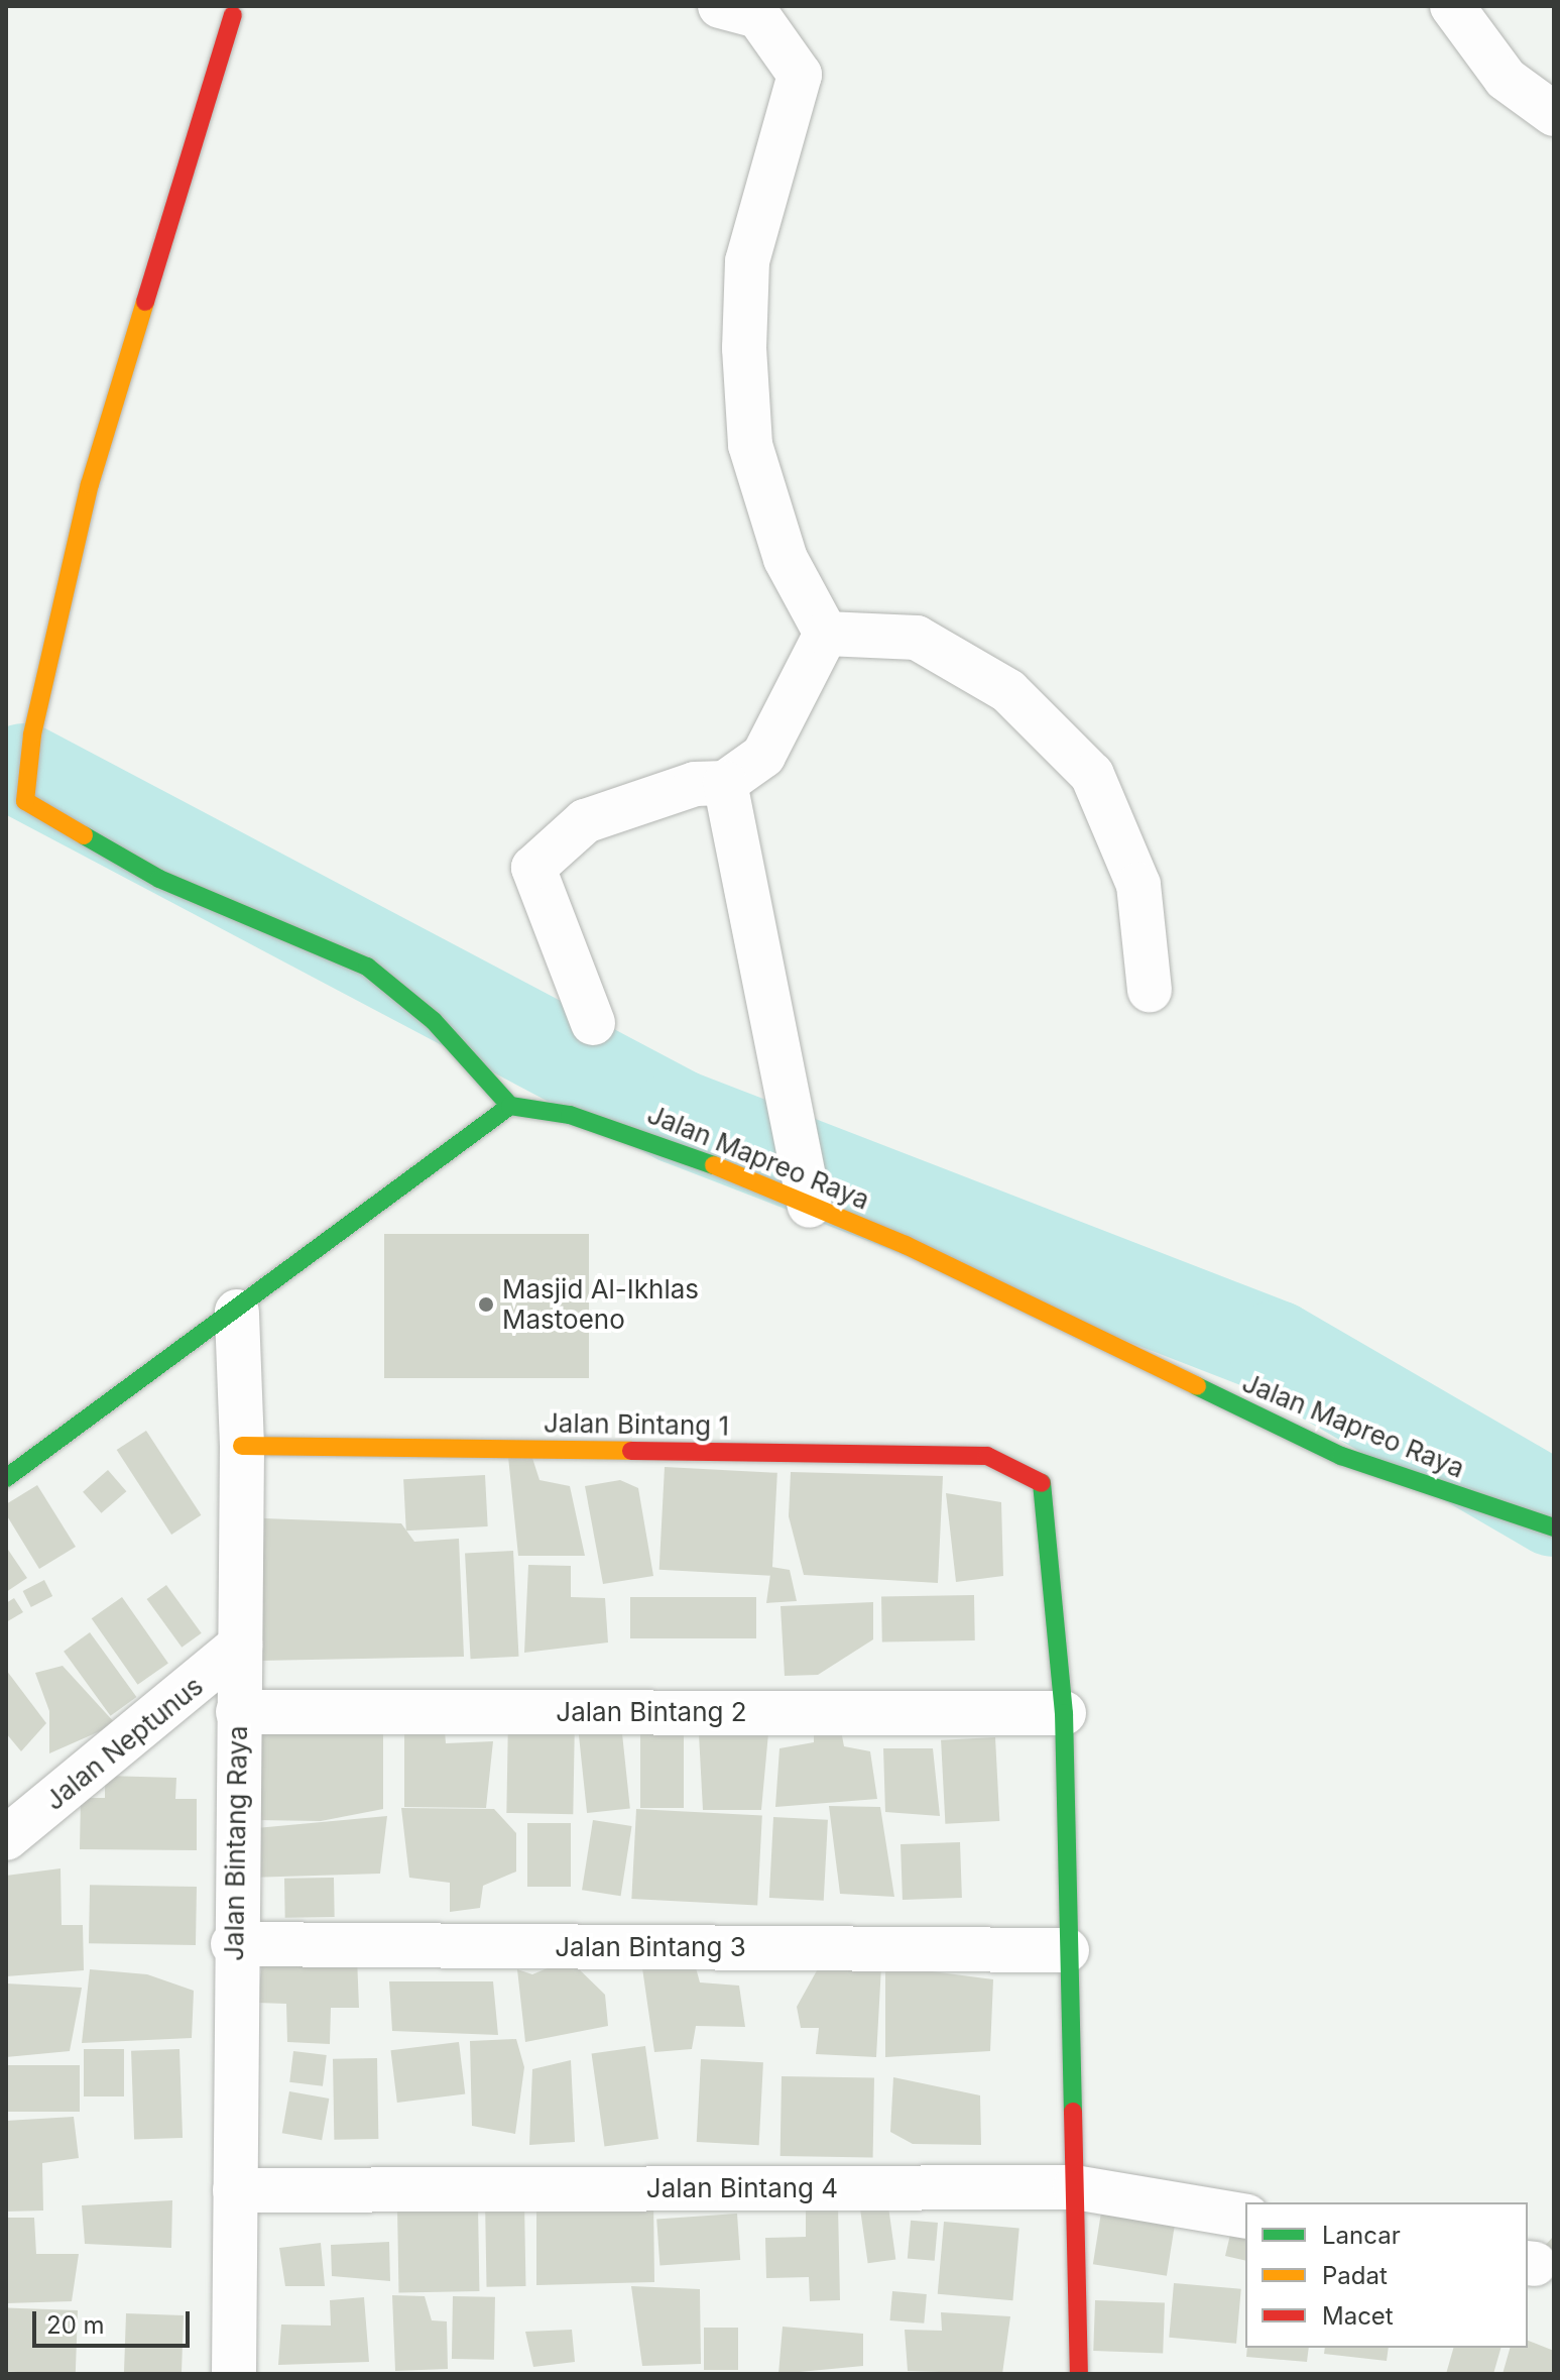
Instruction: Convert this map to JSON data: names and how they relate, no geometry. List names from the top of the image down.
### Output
{
  "streets": {
    "street": [
      "Jalan Mapreo Raya",
      "Jalan Bintang 1",
      "Jalan Bintang 2",
      "Jalan Neptunus",
      "Jalan Bintang Raya",
      "Jalan Bintang 3",
      "Jalan Bintang 4"
    ]
  },
  "crossings": [
    ["Jalan Bintang 1", "Jalan Bintang 2"],
    ["Jalan Bintang 1", "Jalan Bintang Raya"],
    ["Jalan Bintang 2", "Jalan Bintang Raya"],
    ["Jalan Neptunus", "Jalan Bintang Raya"],
    ["Jalan Bintang Raya", "Jalan Bintang 3"],
    ["Jalan Bintang Raya", "Jalan Bintang 4"]
  ],
  "places": ["Masjid Al-Ikhlas Mastoeno"],
  "legend": ["Lancar", "Padat", "Macet"],
  "scale_bar": "20 m"
}
